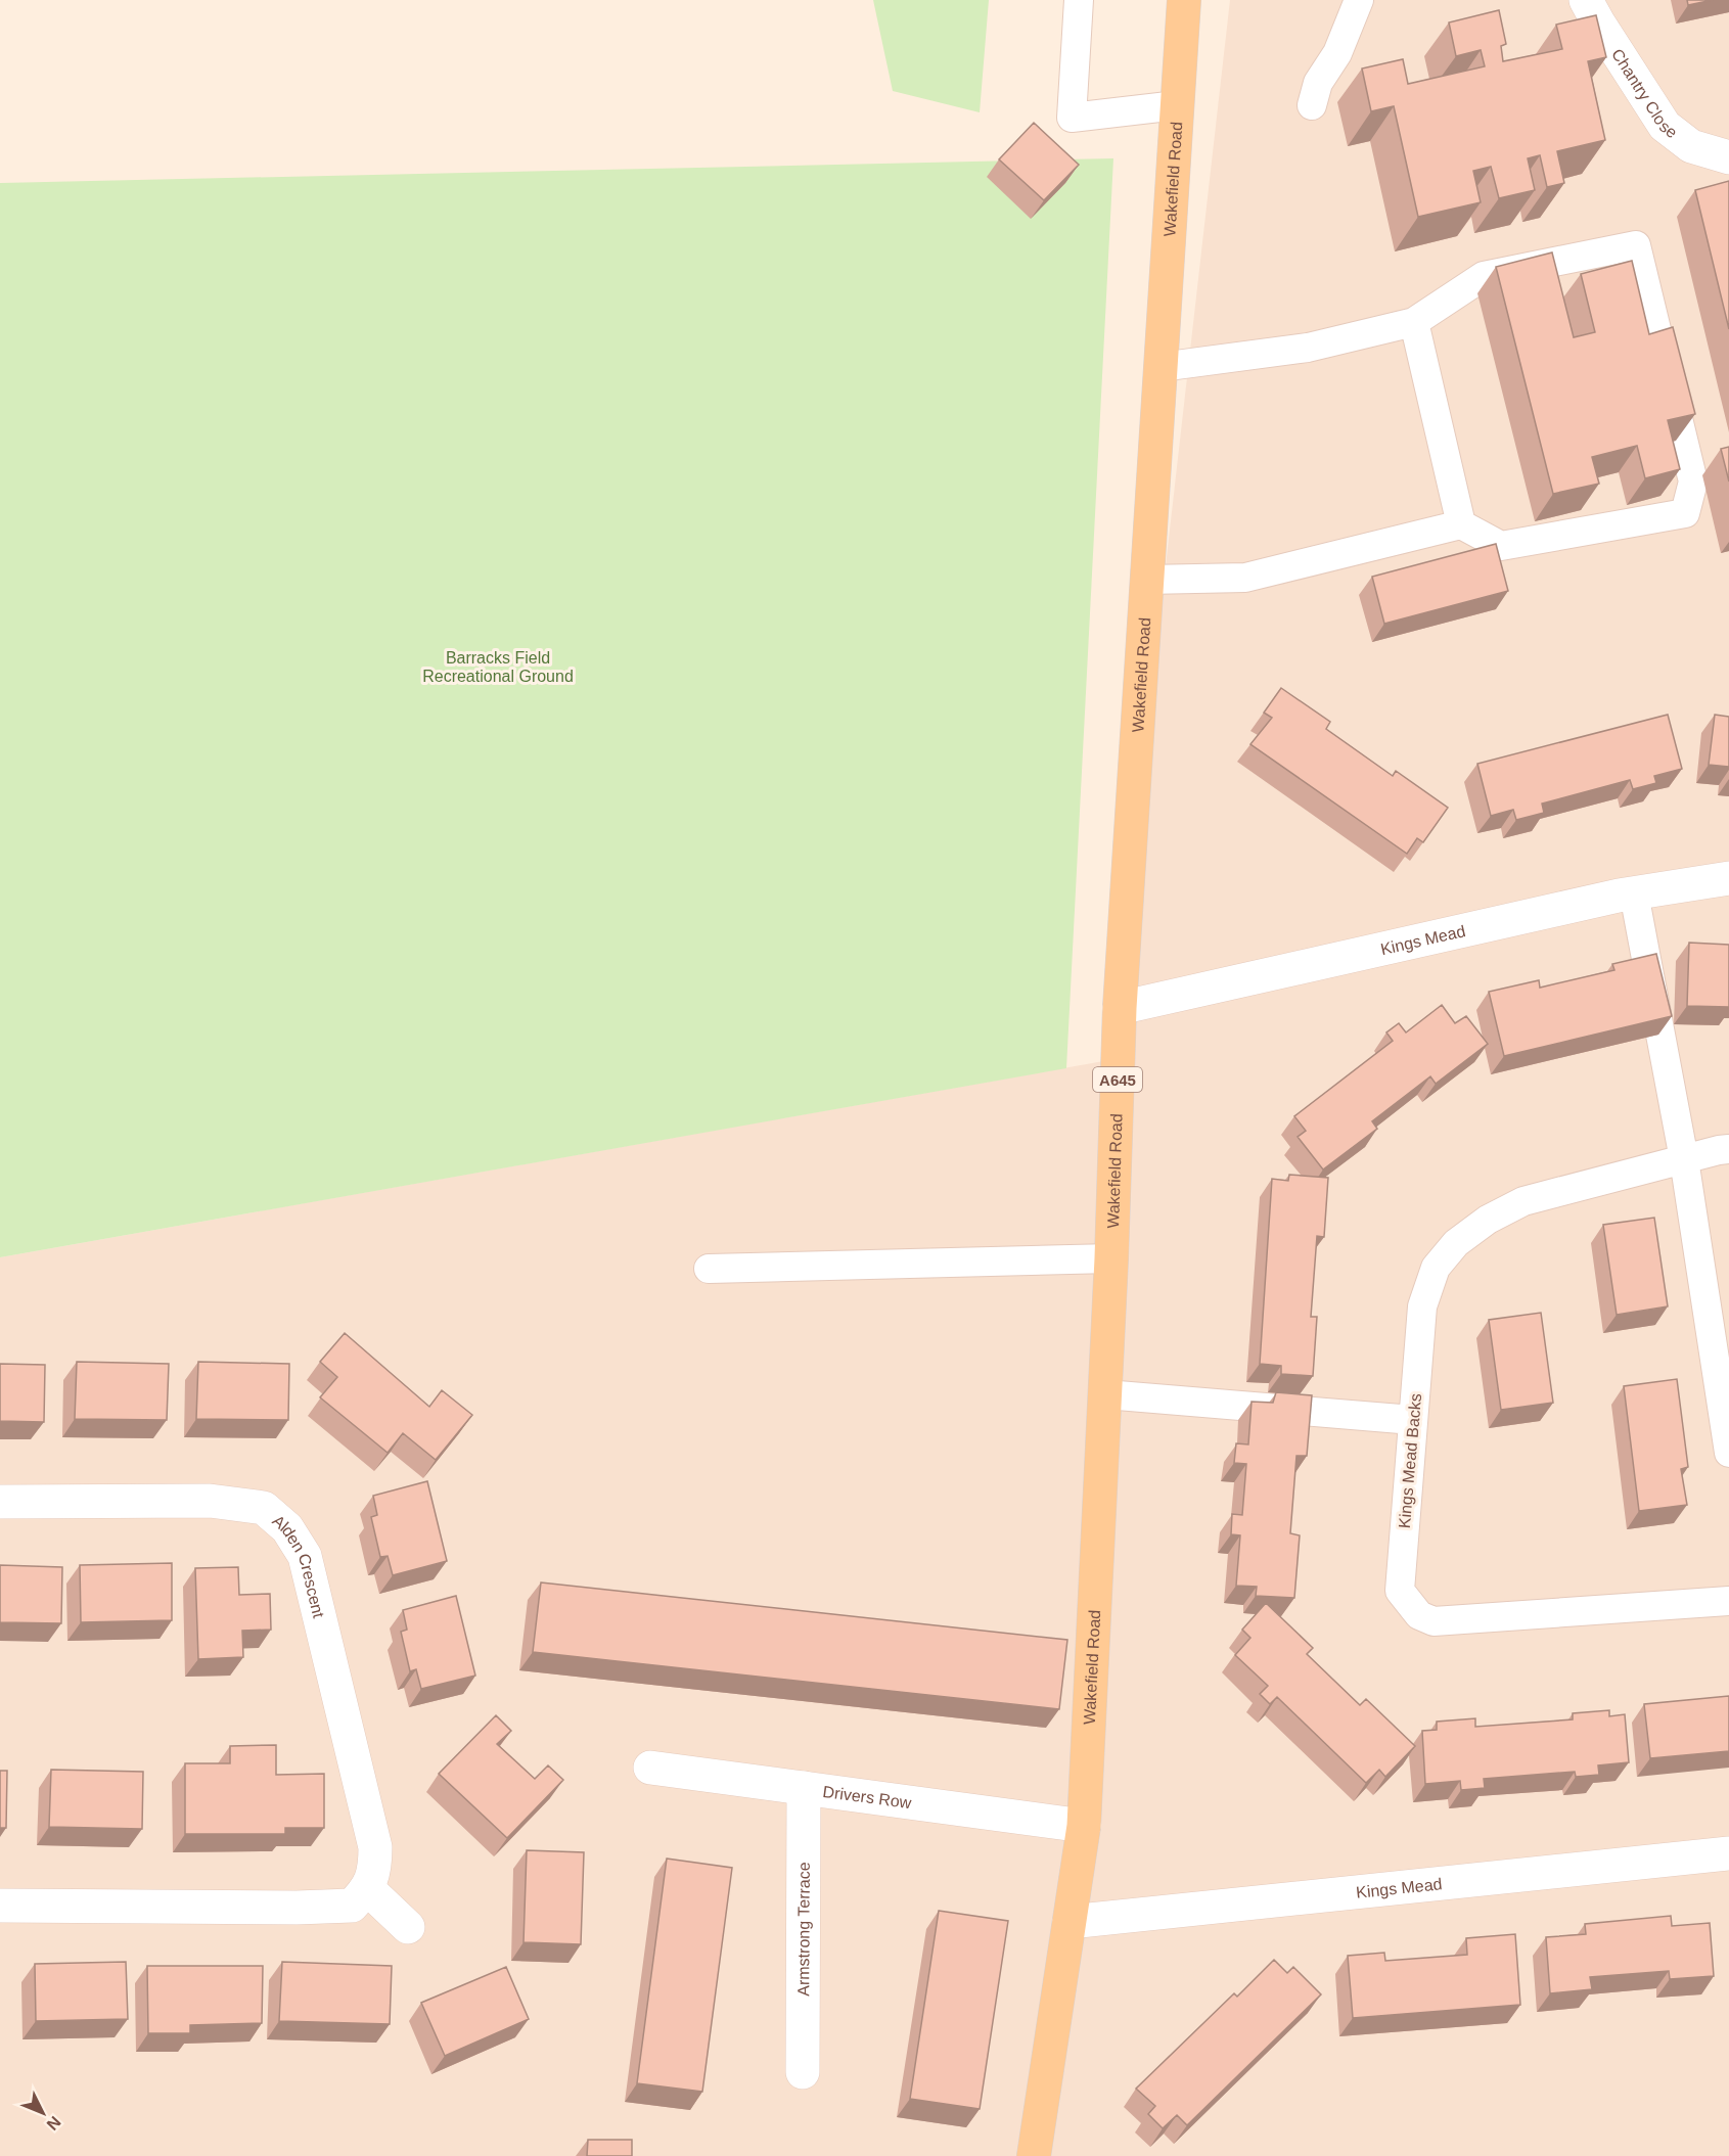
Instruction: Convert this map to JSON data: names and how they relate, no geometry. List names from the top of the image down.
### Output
{
  "streets": {
    "main road": ["Wakefield Road", "A645"],
    "street": [
      "Chantry Close",
      "Kings Mead",
      "Alden Crescent",
      "Drivers Row",
      "Armstrong Terrace"
    ],
    "lane": ["Kings Mead Backs"]
  },
  "crossings": [
    ["Wakefield Road", "Kings Mead"],
    ["Wakefield Road", "Drivers Row"],
    ["Drivers Row", "Armstrong Terrace"]
  ],
  "parks": ["Barracks Field Recreational Ground"],
  "north": "bottom right"
}
